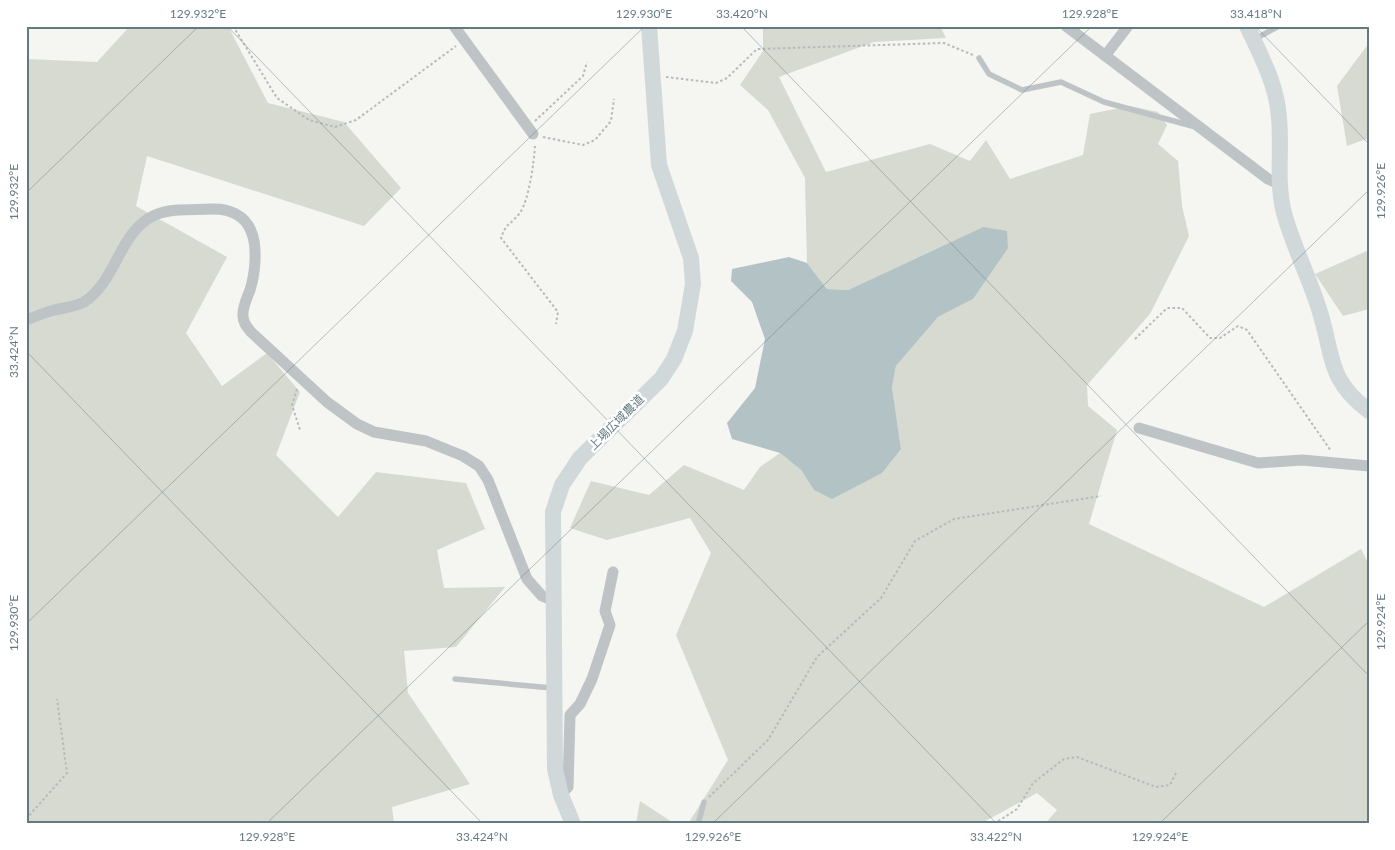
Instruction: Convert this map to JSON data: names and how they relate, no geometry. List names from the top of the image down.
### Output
{
  "streets": {
    "street": ["上場広域農道"]
  },
  "coordinates": [
    "129.932°E",
    "129.930°E",
    "33.420°N",
    "129.928°E",
    "33.418°N",
    "129.926°E",
    "33.424°N",
    "129.924°E",
    "33.422°N"
  ]
}
